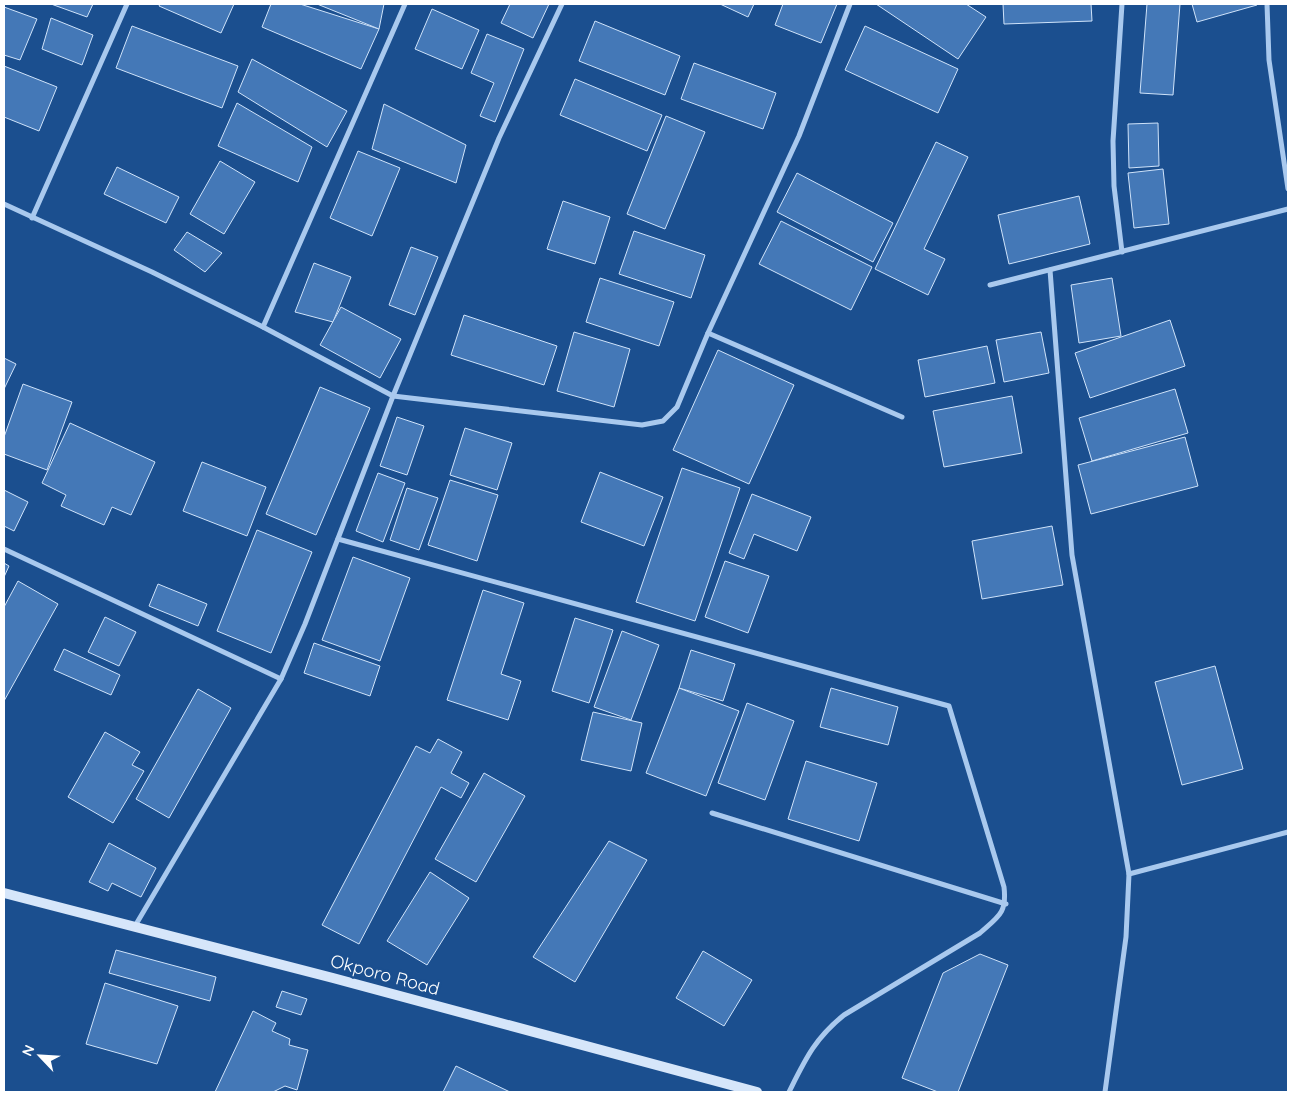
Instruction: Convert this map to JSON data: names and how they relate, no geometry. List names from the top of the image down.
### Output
{
  "streets": {
    "main road": ["Okporo Road"]
  },
  "north": "top left"
}
